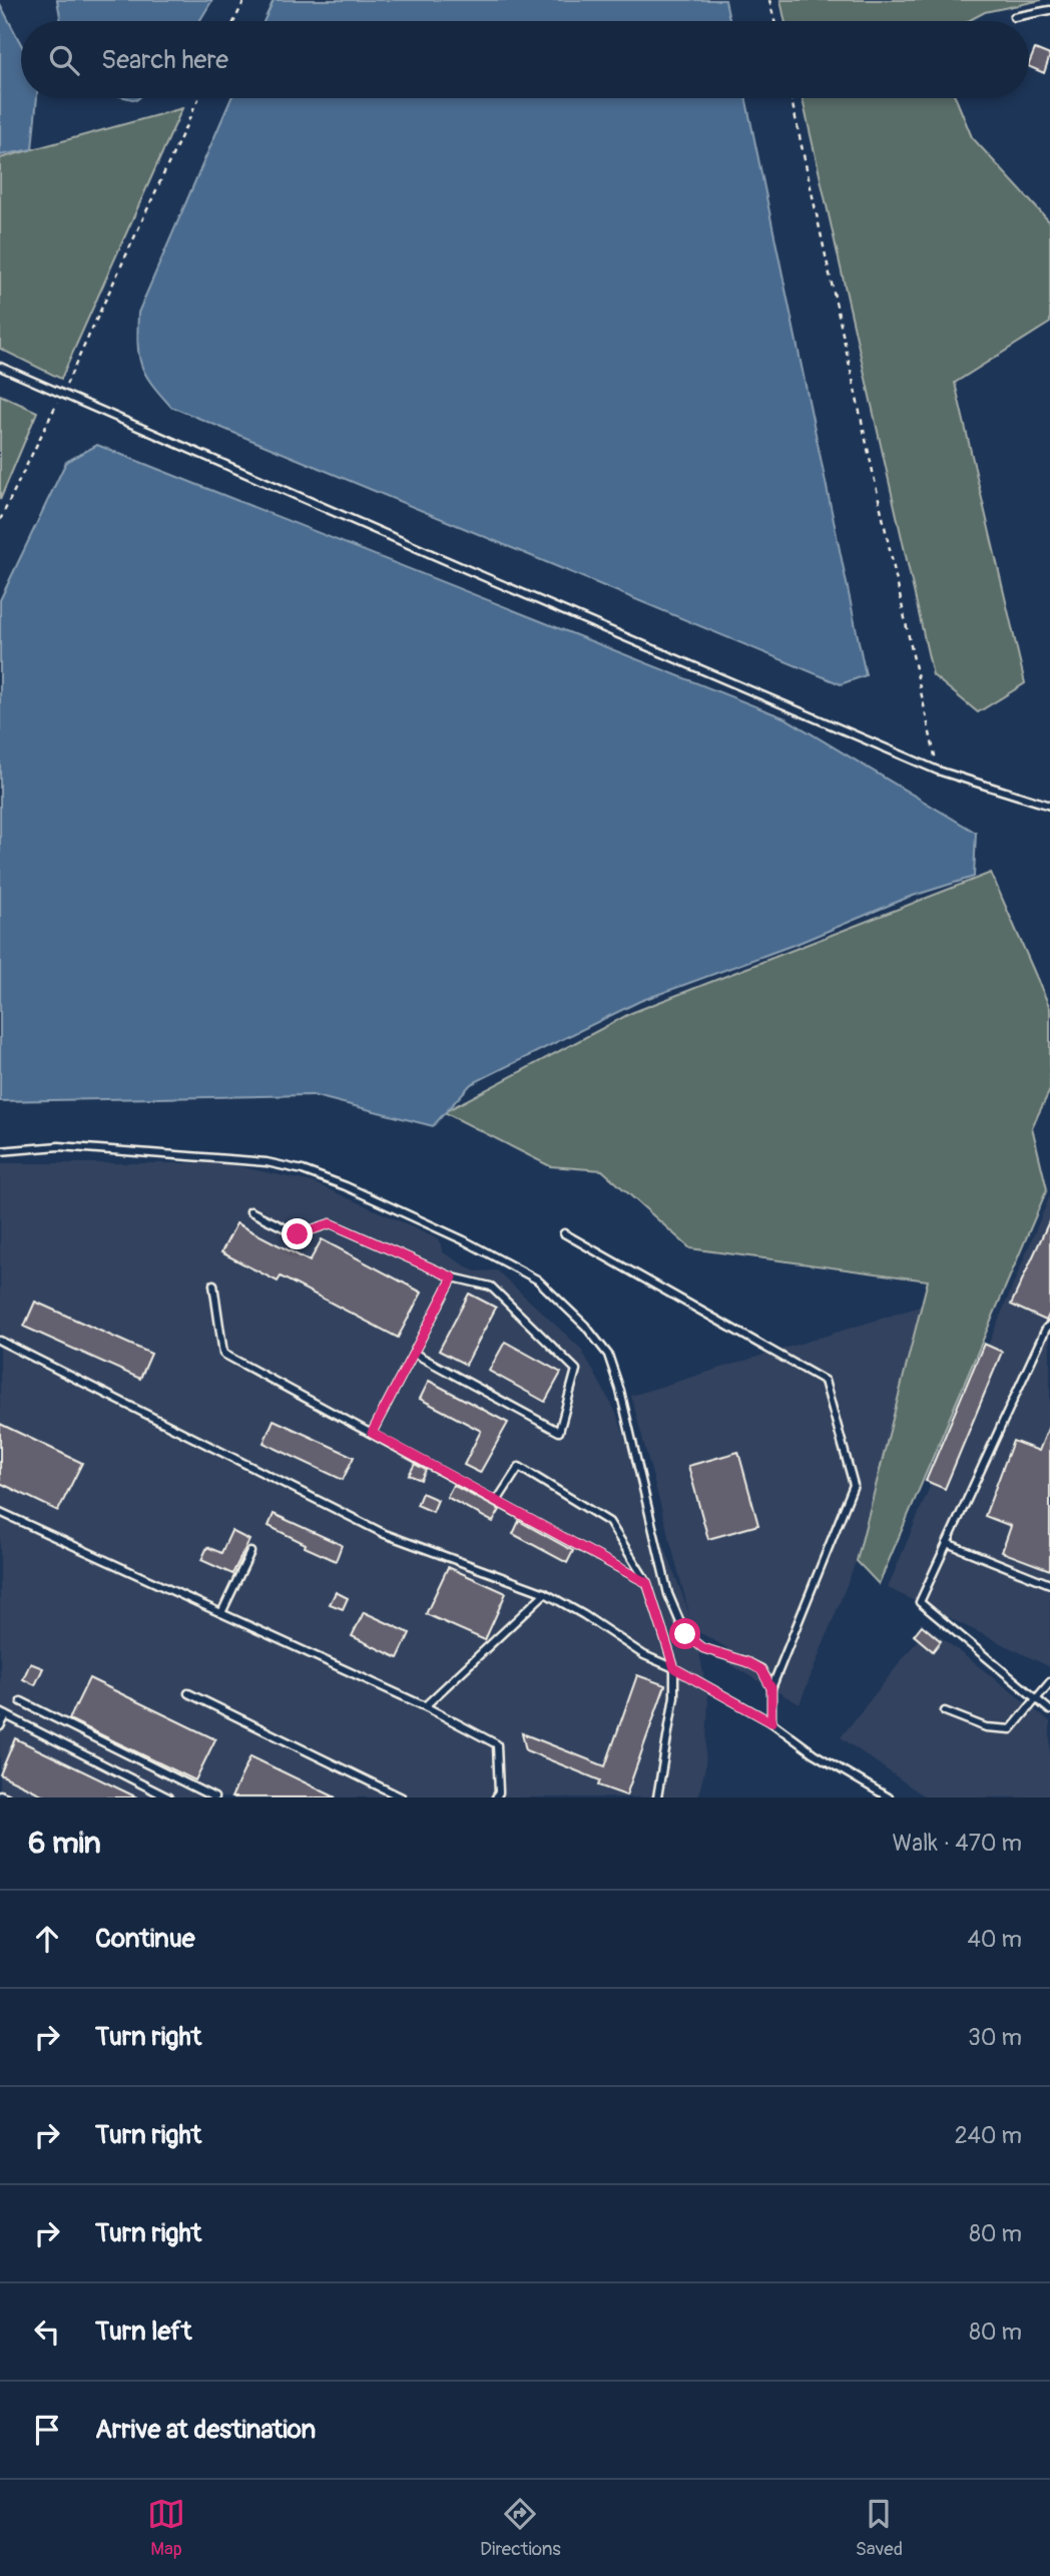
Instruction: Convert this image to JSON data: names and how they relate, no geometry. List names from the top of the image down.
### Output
{
  "page": {
    "search": "Search here",
    "heading": ["6 min", "Walk · 470 m"],
    "list": [
      ["Continue", "40 m"],
      ["Turn right", "30 m"],
      ["Turn right", "240 m"],
      ["Turn right", "80 m"],
      ["Turn left", "80 m"],
      "Arrive at destination"
    ],
    "nav": ["Map", "Directions", "Saved"]
  }
}
